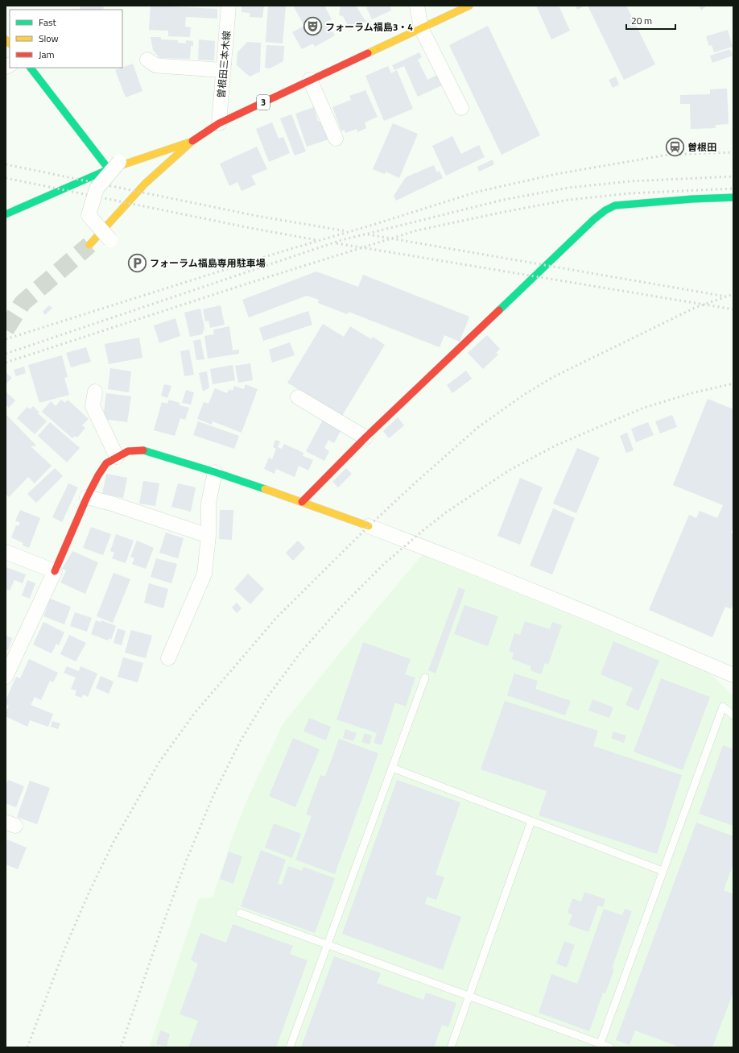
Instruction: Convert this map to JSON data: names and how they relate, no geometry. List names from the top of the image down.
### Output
{
  "streets": {
    "street": ["曽根田三本木線", "3"]
  },
  "crossings": [
    ["曽根田三本木線", "3"]
  ],
  "places": {
    "theatre": ["フォーラム福島3・4"],
    "station": ["曽根田"],
    "parking": ["フォーラム福島専用駐車場"]
  },
  "legend": ["Fast", "Slow", "Jam"],
  "scale_bar": "20 m"
}
